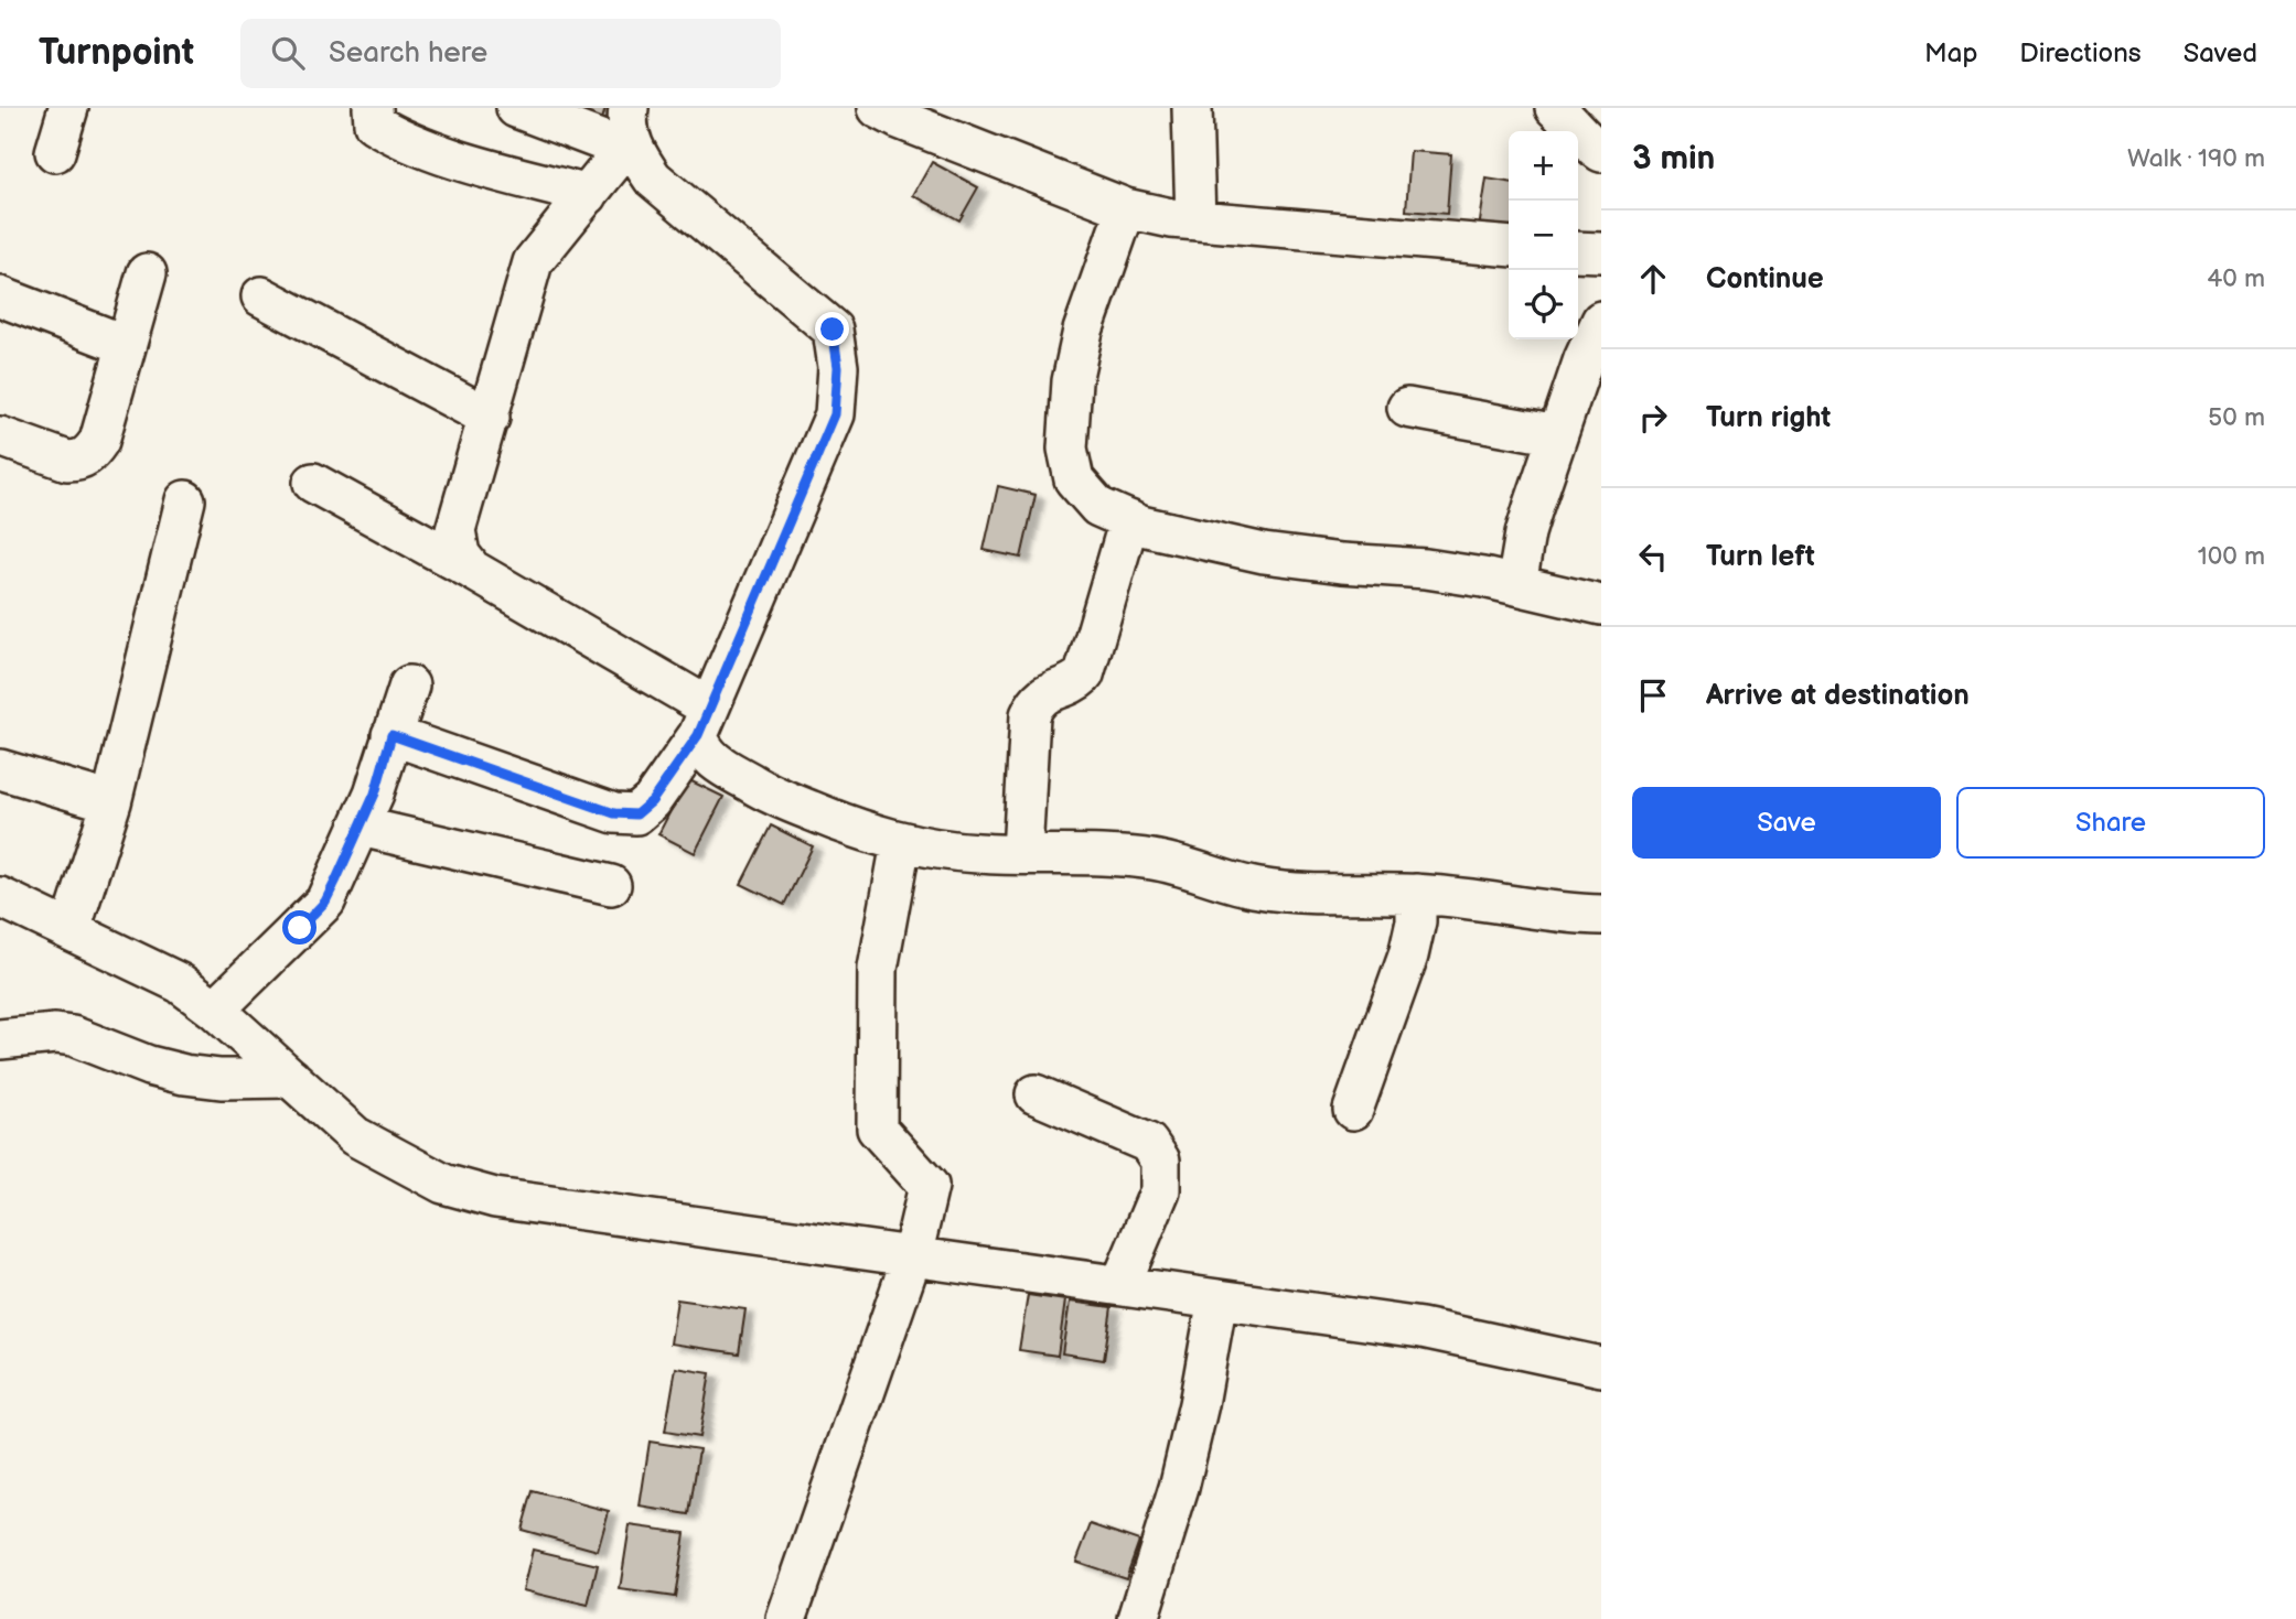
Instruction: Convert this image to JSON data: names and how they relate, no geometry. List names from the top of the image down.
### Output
{
  "page": {
    "header": "Turnpoint",
    "search": "Search here",
    "nav": ["Map", "Directions", "Saved"],
    "heading": ["3 min", "Walk · 190 m"],
    "map_buttons": ["+", "−"],
    "list": [
      ["Continue", "40 m"],
      ["Turn right", "50 m"],
      ["Turn left", "100 m"],
      "Arrive at destination"
    ],
    "buttons": ["Save", "Share"]
  }
}
